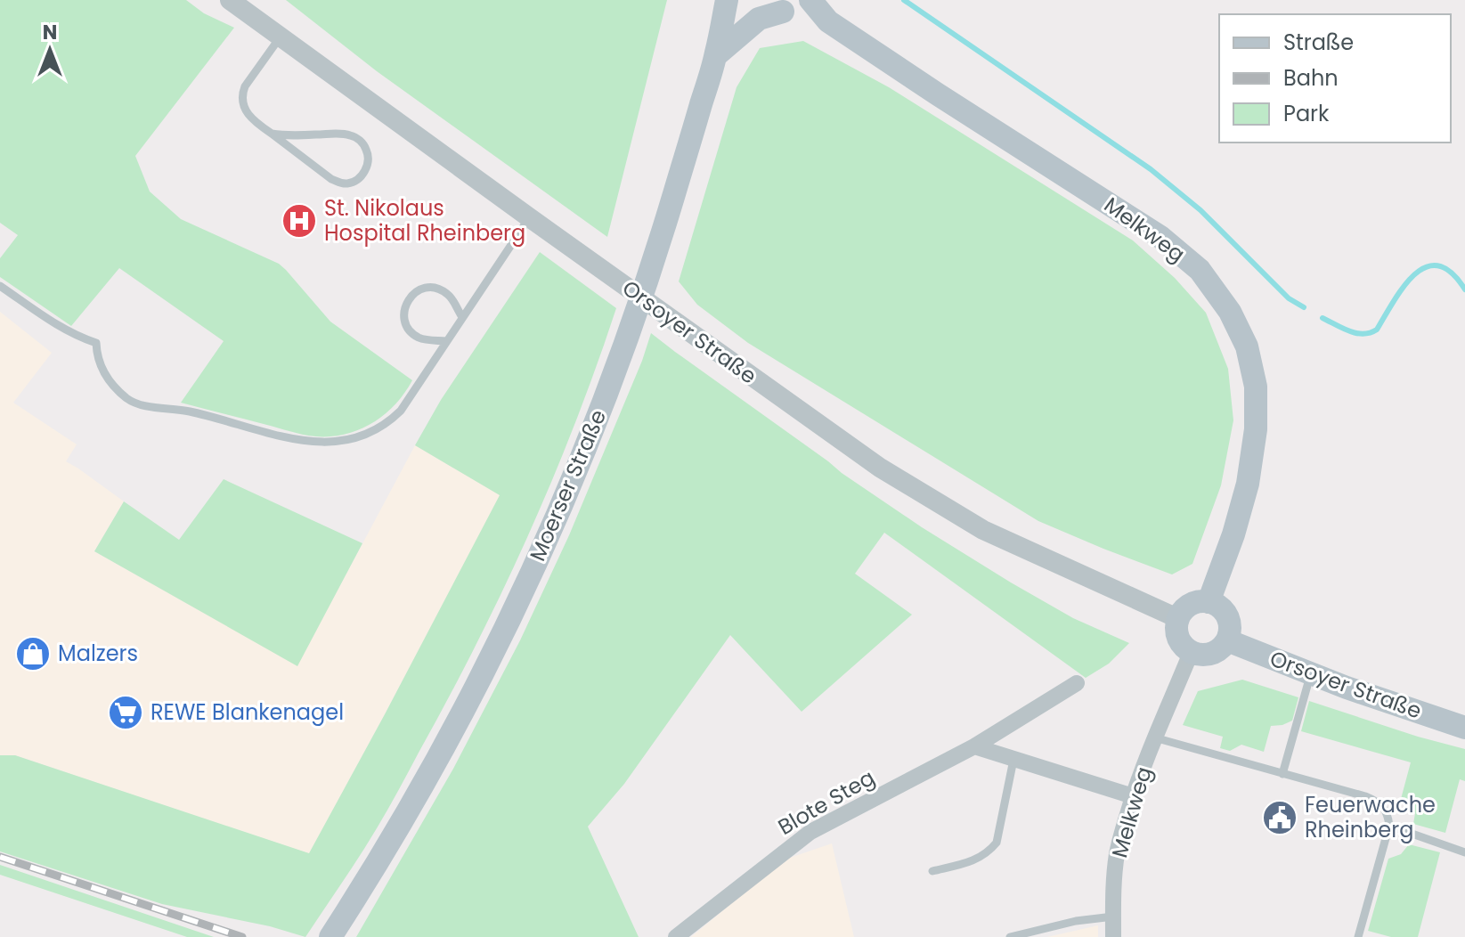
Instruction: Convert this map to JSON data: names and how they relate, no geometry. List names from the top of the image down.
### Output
{
  "streets": {
    "main road": ["Melkweg", "Orsoyer Straße", "Moerser Straße"],
    "street": ["Blote Steg"]
  },
  "crossings": [
    ["Melkweg", "Orsoyer Straße"]
  ],
  "places": {
    "hospital": ["St. Nikolaus Hospital Rheinberg"],
    "shop": ["Malzers"],
    "supermarket": ["REWE Blankenagel"],
    "public building": ["Feuerwache Rheinberg"]
  },
  "legend": ["Straße", "Bahn", "Park"],
  "north": "top"
}
